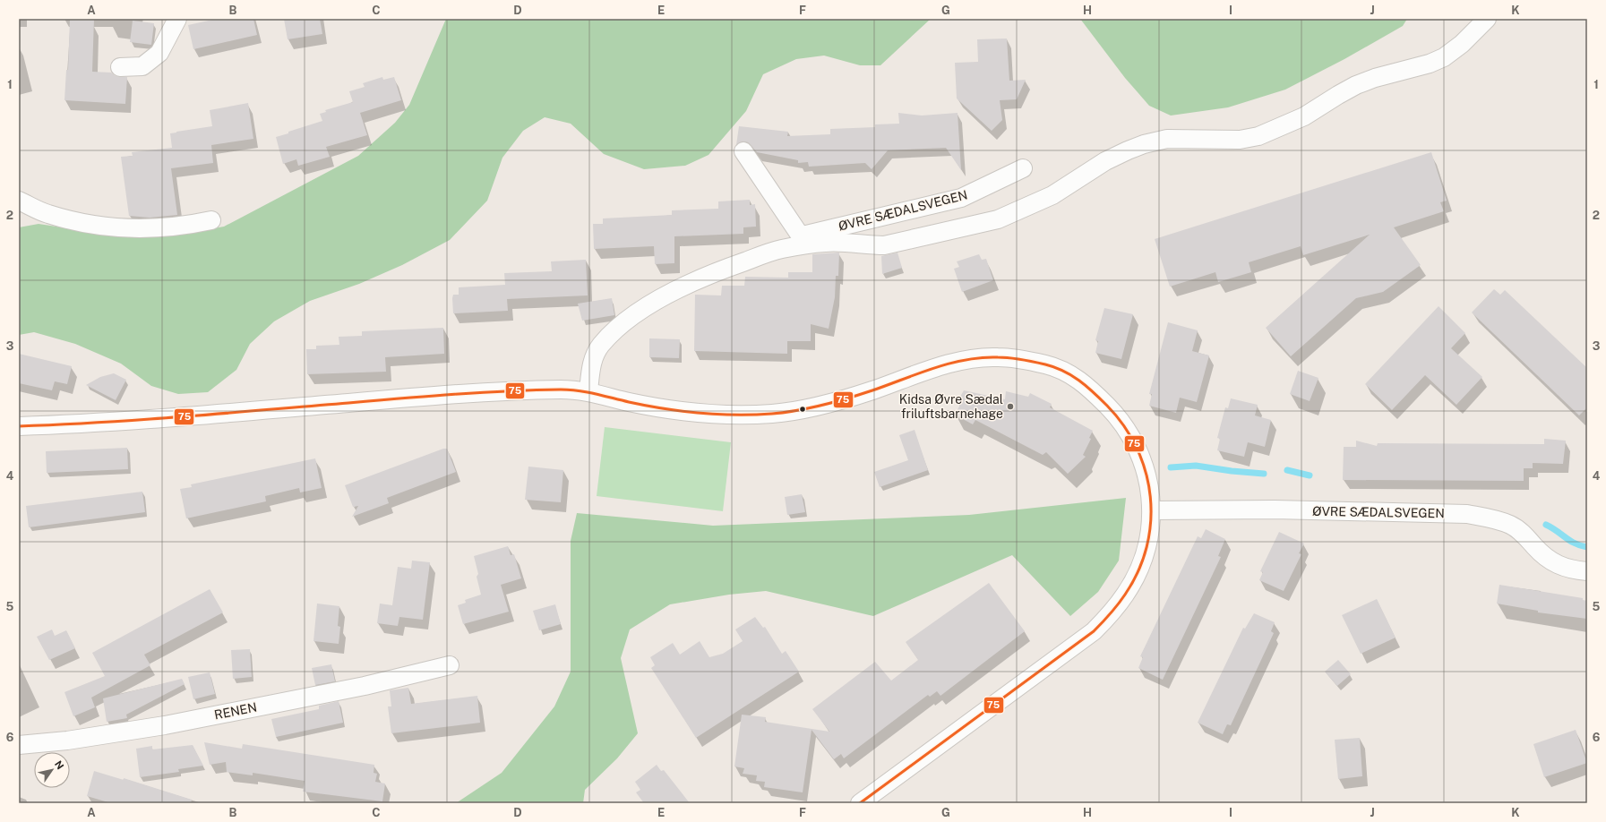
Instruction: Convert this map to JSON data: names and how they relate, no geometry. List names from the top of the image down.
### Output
{
  "streets": {
    "street": ["ØVRE SÆDALSVEGEN", "RENEN"]
  },
  "places": ["Kidsa Øvre Sædal friluftsbarnehage"],
  "lines": ["transit line 75"],
  "north": "top right",
  "grid": {
    "columns": [
      "A",
      "B",
      "C",
      "D",
      "E",
      "F",
      "G",
      "H",
      "I",
      "J",
      "K"
    ],
    "rows": [
      "1",
      "2",
      "3",
      "4",
      "5",
      "6"
    ]
  }
}
